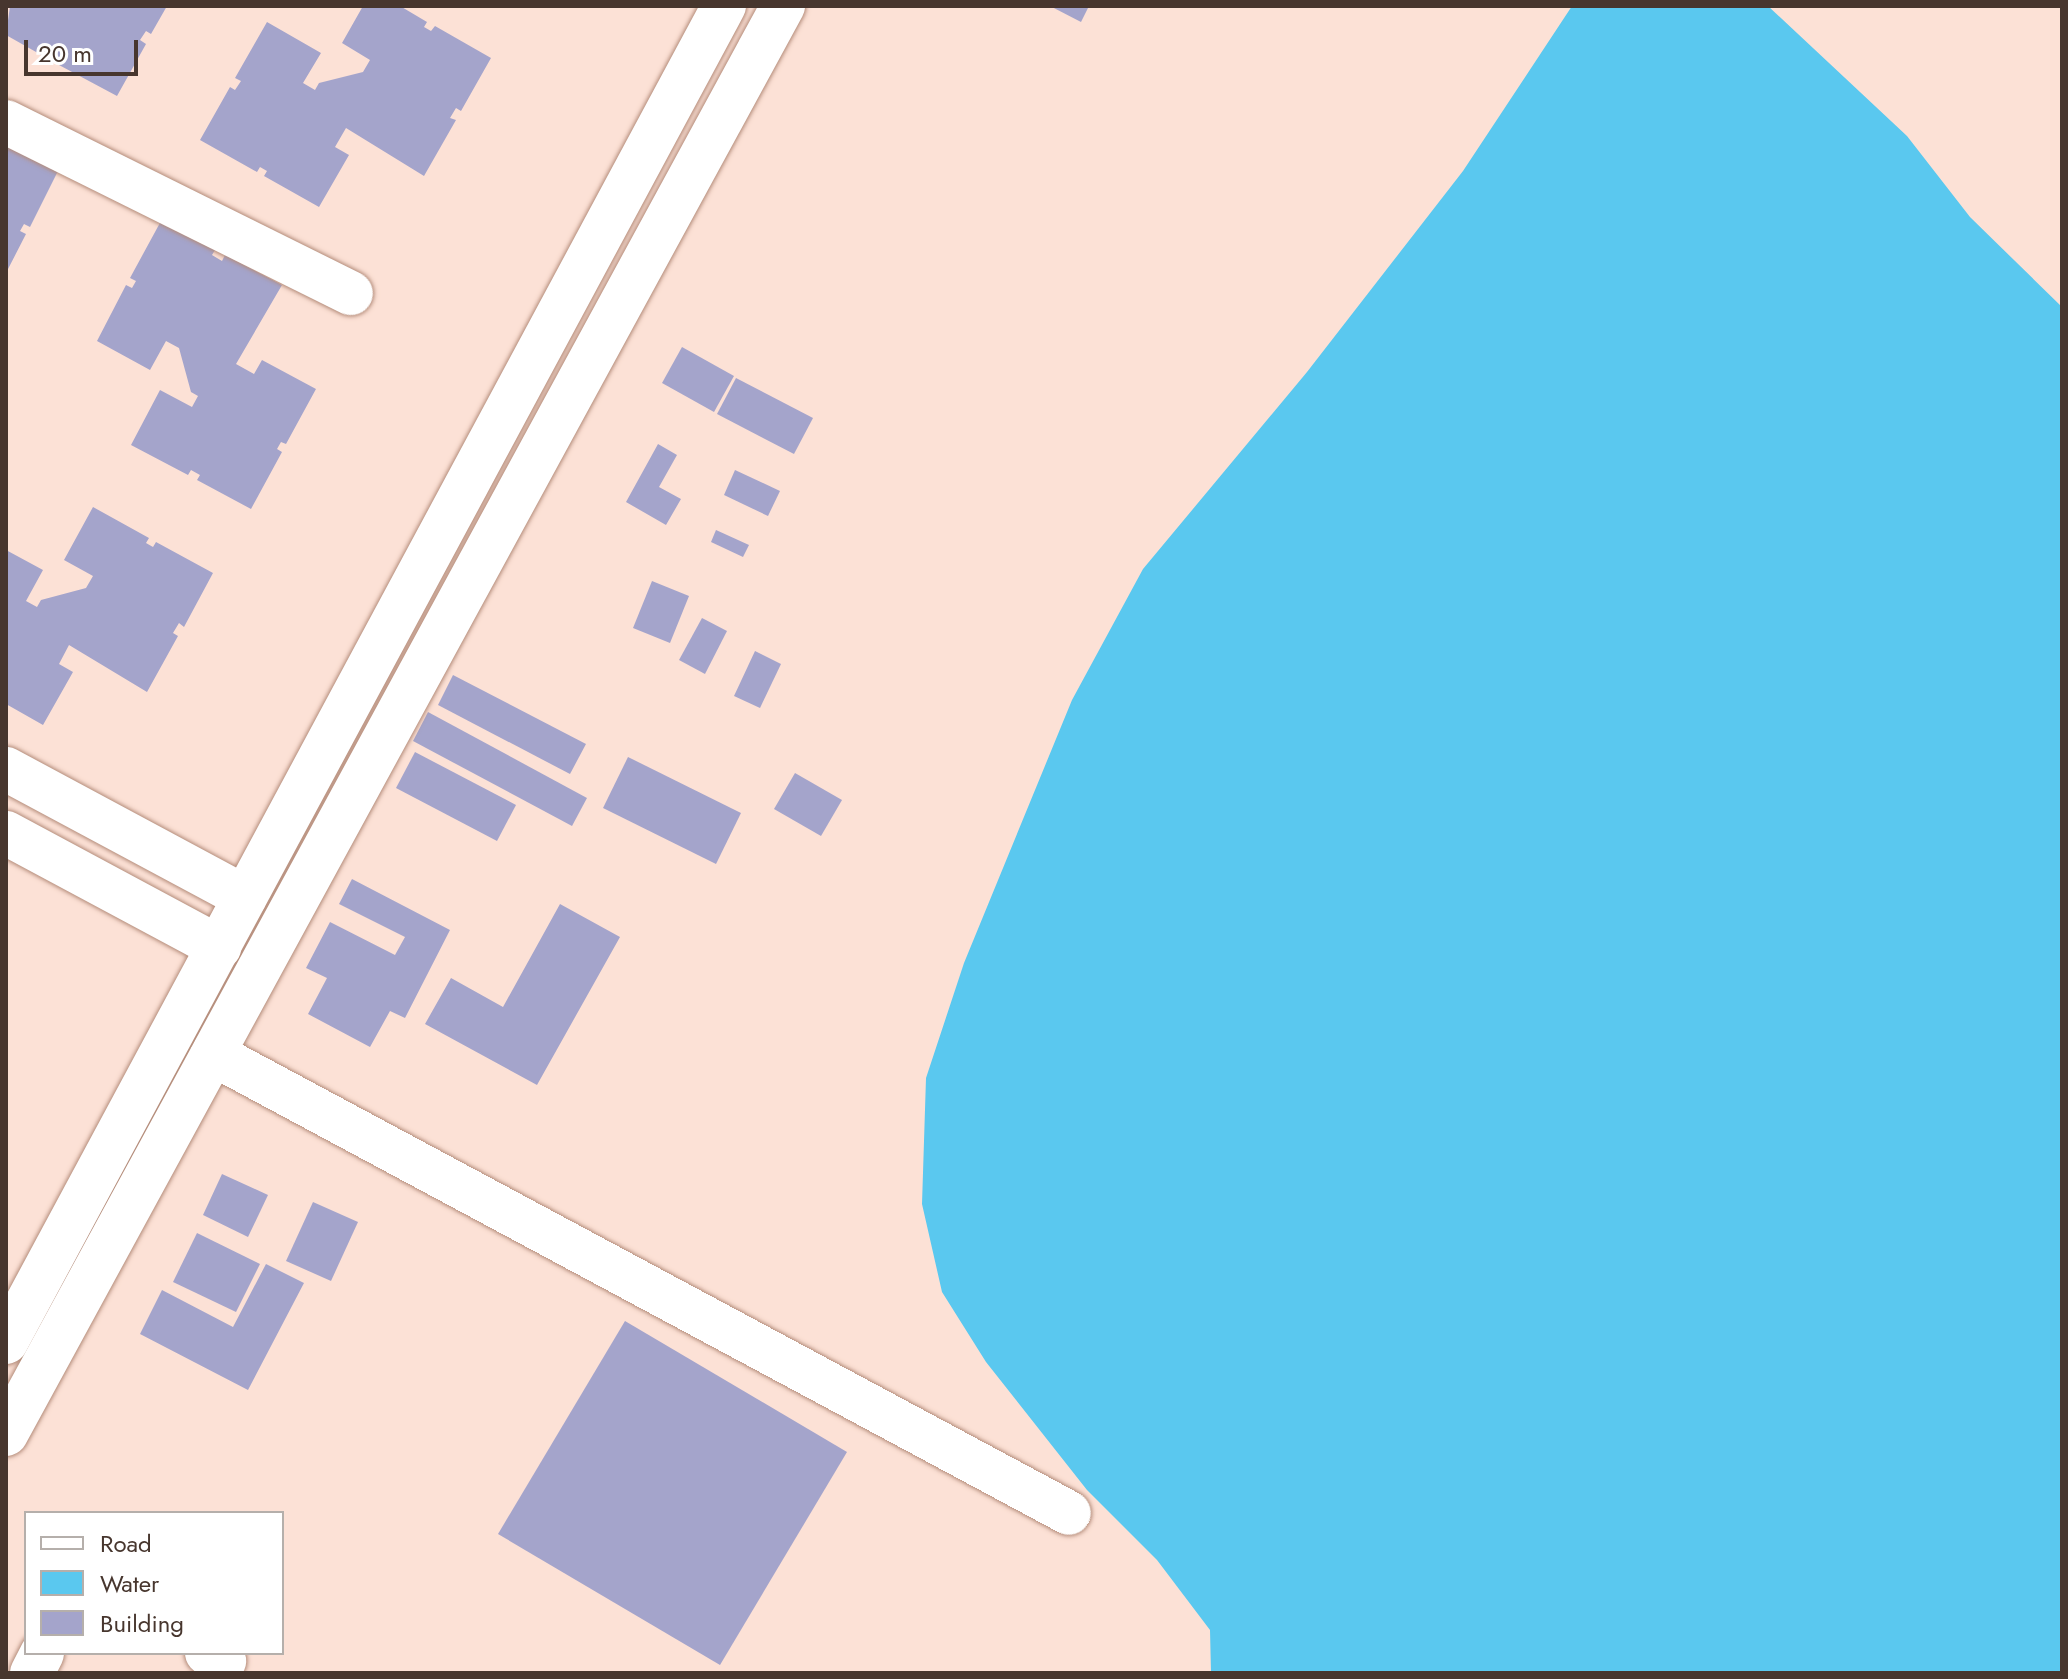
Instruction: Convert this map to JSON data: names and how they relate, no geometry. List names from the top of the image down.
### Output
{
  "legend": ["Road", "Water", "Building"],
  "scale_bar": "20 m"
}
